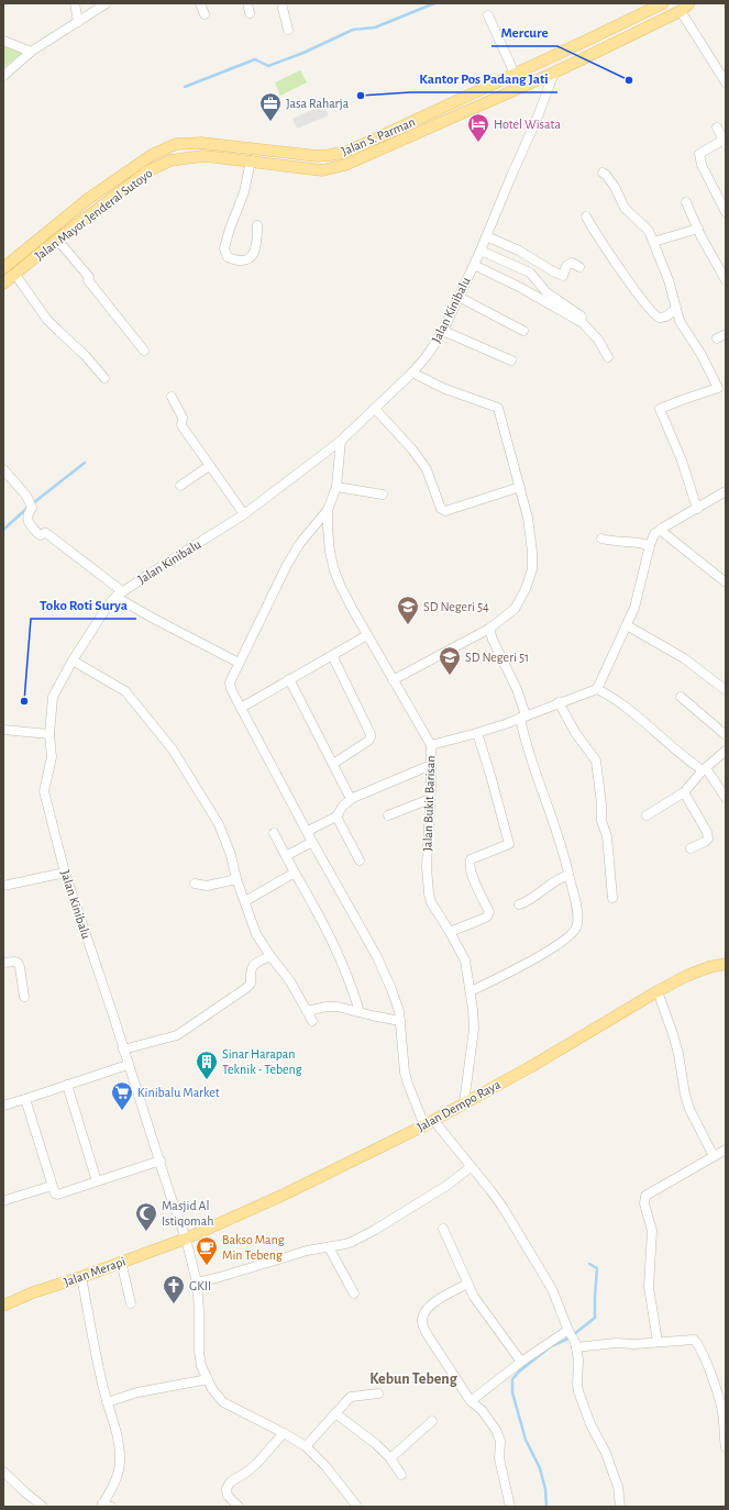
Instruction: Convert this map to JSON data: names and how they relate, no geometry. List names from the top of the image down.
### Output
{
  "streets": {
    "main road": [
      "Jalan S. Parman",
      "Jalan Mayor Jenderal Sutoyo",
      "Jalan Dempo Raya",
      "Jalan Merapi"
    ],
    "street": ["Jalan Kinibalu", "Jalan Bukit Barisan"]
  },
  "crossings": [
    ["Jalan Mayor Jenderal Sutoyo", "Jalan Kinibalu"],
    ["Jalan Kinibalu", "Jalan Bukit Barisan"],
    ["Jalan Kinibalu", "Jalan Dempo Raya"],
    ["Jalan Kinibalu", "Jalan Merapi"],
    ["Jalan Bukit Barisan", "Jalan Dempo Raya"],
    ["Jalan Dempo Raya", "Jalan Merapi"]
  ],
  "districts": ["Kebun Tebeng"],
  "places": {
    "other": ["Mercure", "Kantor Pos Padang Jati", "Toko Roti Surya"],
    "office": ["Jasa Raharja"],
    "hotel": ["Hotel Wisata"],
    "school or university": ["SD Negeri 54", "SD Negeri 51"],
    "building": ["Sinar Harapan Teknik - Tebeng"],
    "supermarket": ["Kinibalu Market"],
    "mosque": ["Masjid Al Istiqomah"],
    "cafe": ["Bakso Mang Min Tebeng"],
    "church": ["GKII"]
  }
}
